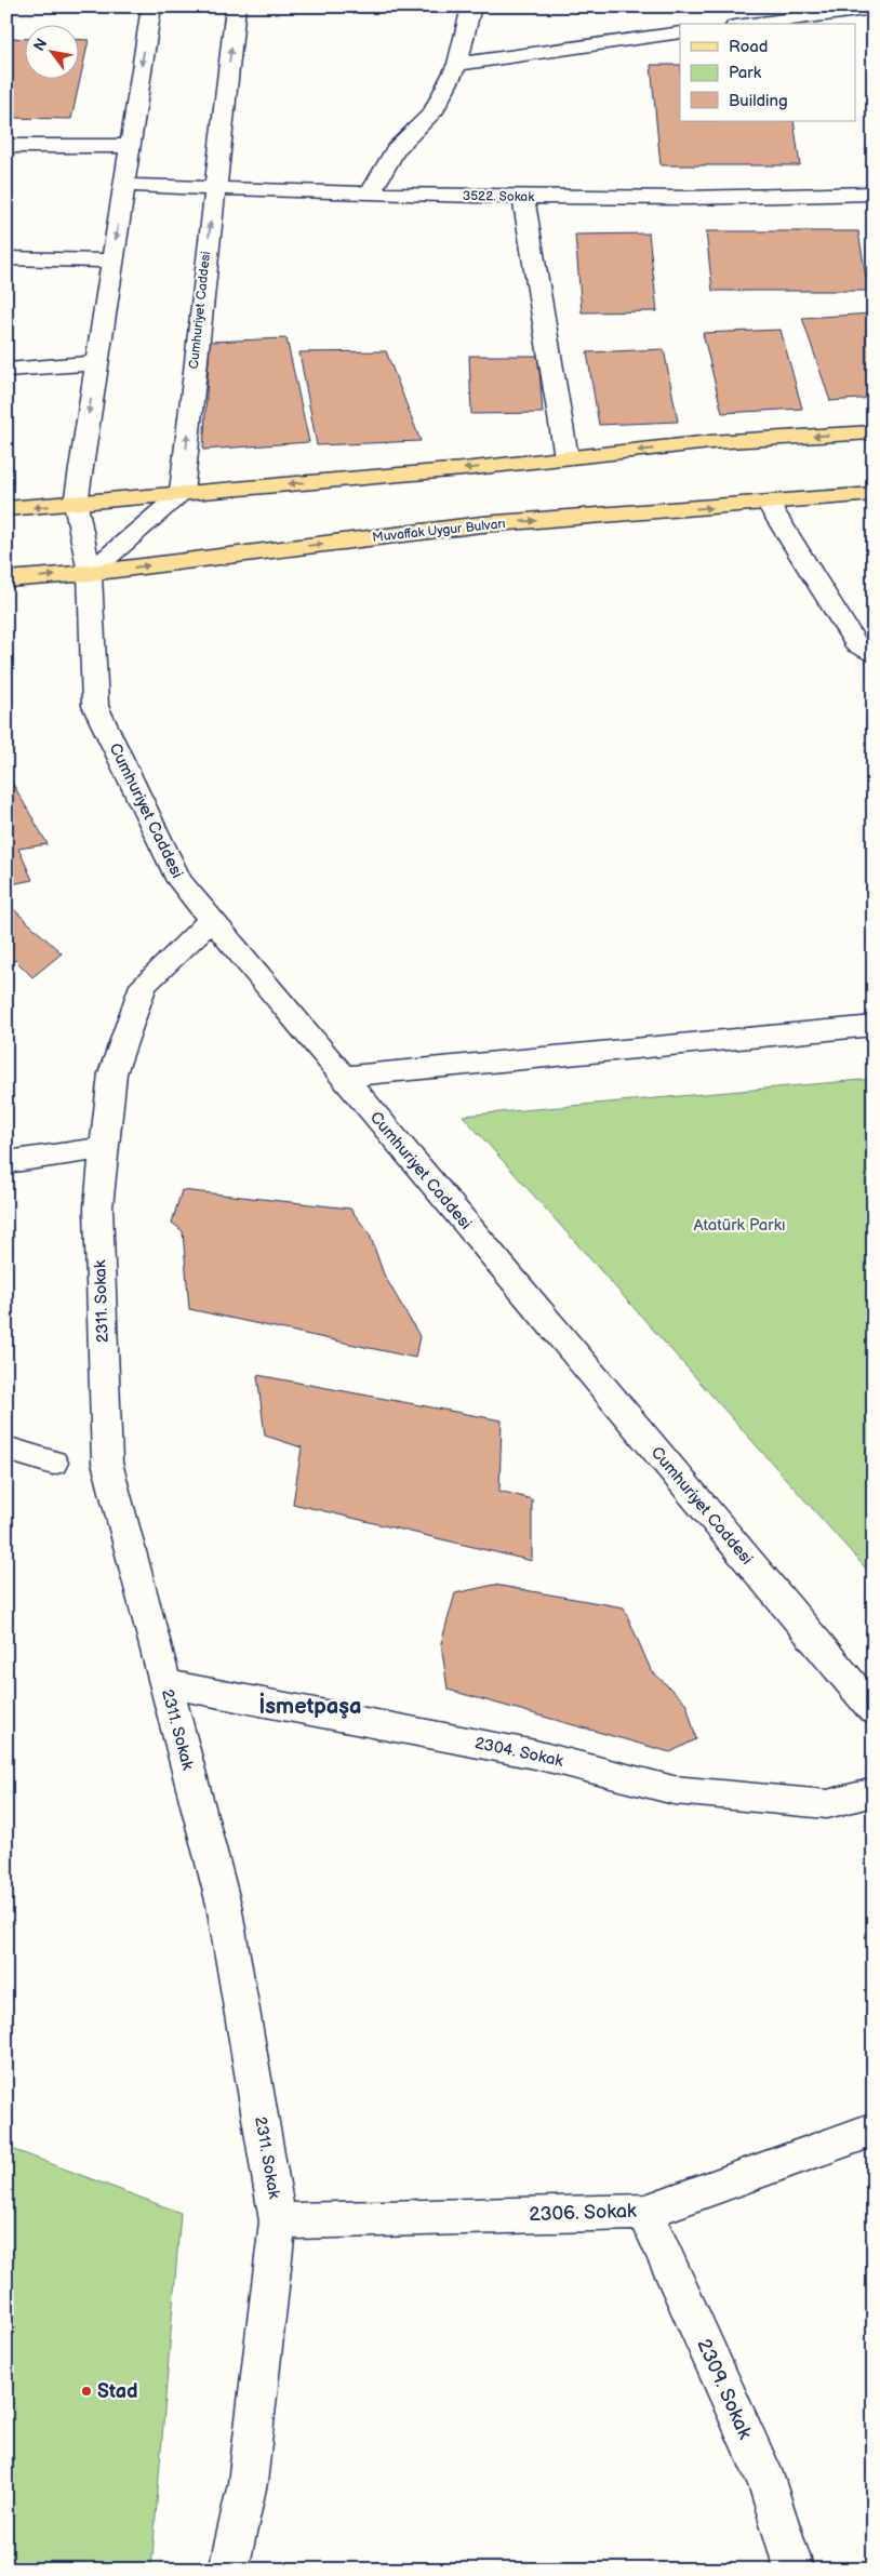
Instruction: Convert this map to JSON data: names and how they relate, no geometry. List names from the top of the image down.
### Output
{
  "streets": {
    "main road": ["Muvaffak Uygur Bulvarı"],
    "street": [
      "3522. Sokak",
      "Cumhuriyet Caddesi",
      "2311. Sokak",
      "2304. Sokak",
      "2306. Sokak",
      "2309. Sokak"
    ]
  },
  "crossings": [
    ["3522. Sokak", "Cumhuriyet Caddesi"],
    ["Cumhuriyet Caddesi", "Muvaffak Uygur Bulvarı"],
    ["Cumhuriyet Caddesi", "2311. Sokak"],
    ["2311. Sokak", "2304. Sokak"],
    ["2311. Sokak", "2306. Sokak"],
    ["2306. Sokak", "2309. Sokak"]
  ],
  "districts": ["İsmetpaşa"],
  "parks": ["Atatürk Parkı"],
  "places": ["Stad"],
  "legend": ["Road", "Park", "Building"],
  "north": "top left"
}
